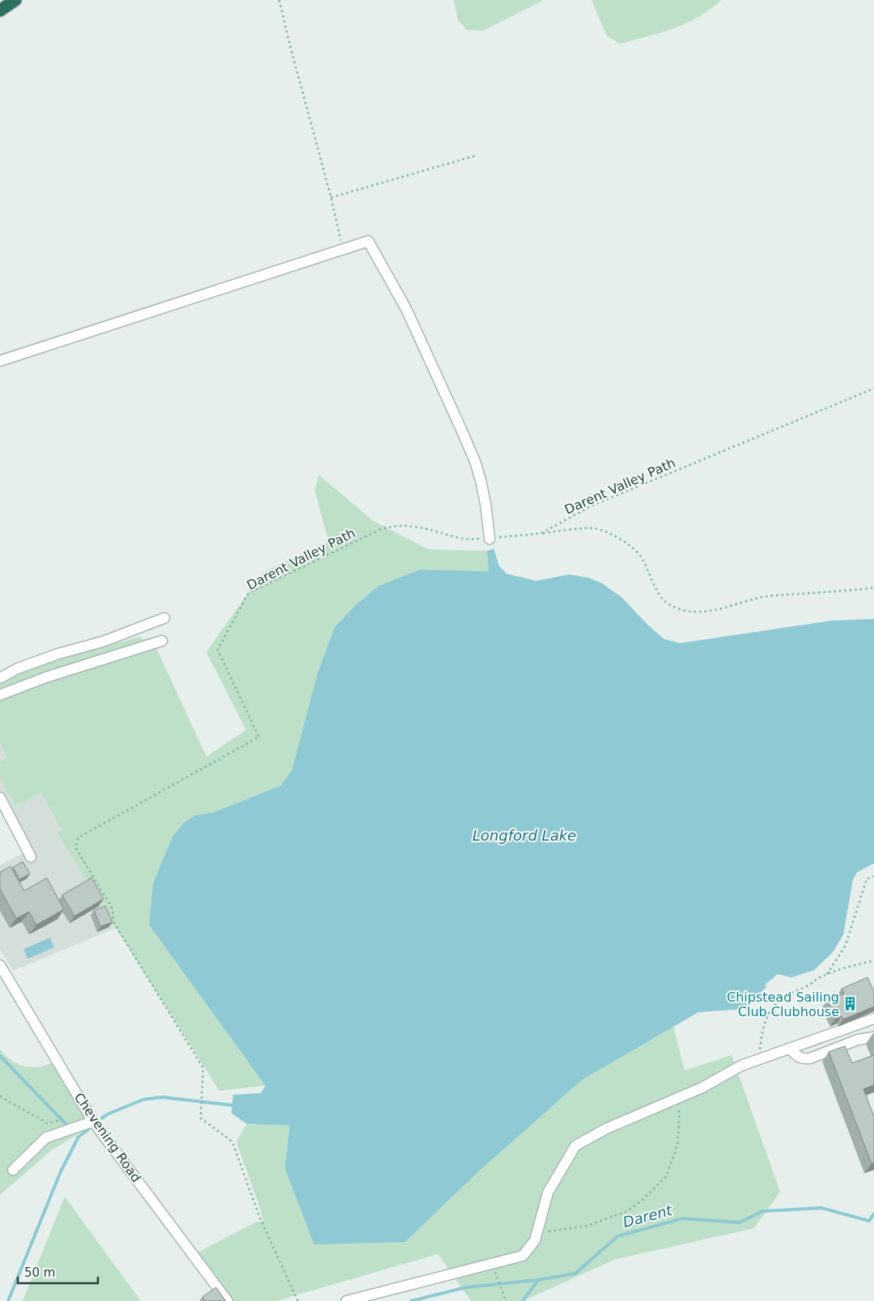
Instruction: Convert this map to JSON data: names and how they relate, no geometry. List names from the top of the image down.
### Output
{
  "streets": {
    "street": ["Chevening Road"],
    "path": ["Darent Valley Path"]
  },
  "water": ["Longford Lake", "Darent"],
  "places": {
    "building": ["Chipstead Sailing Club Clubhouse"]
  },
  "scale_bar": "50 m"
}
